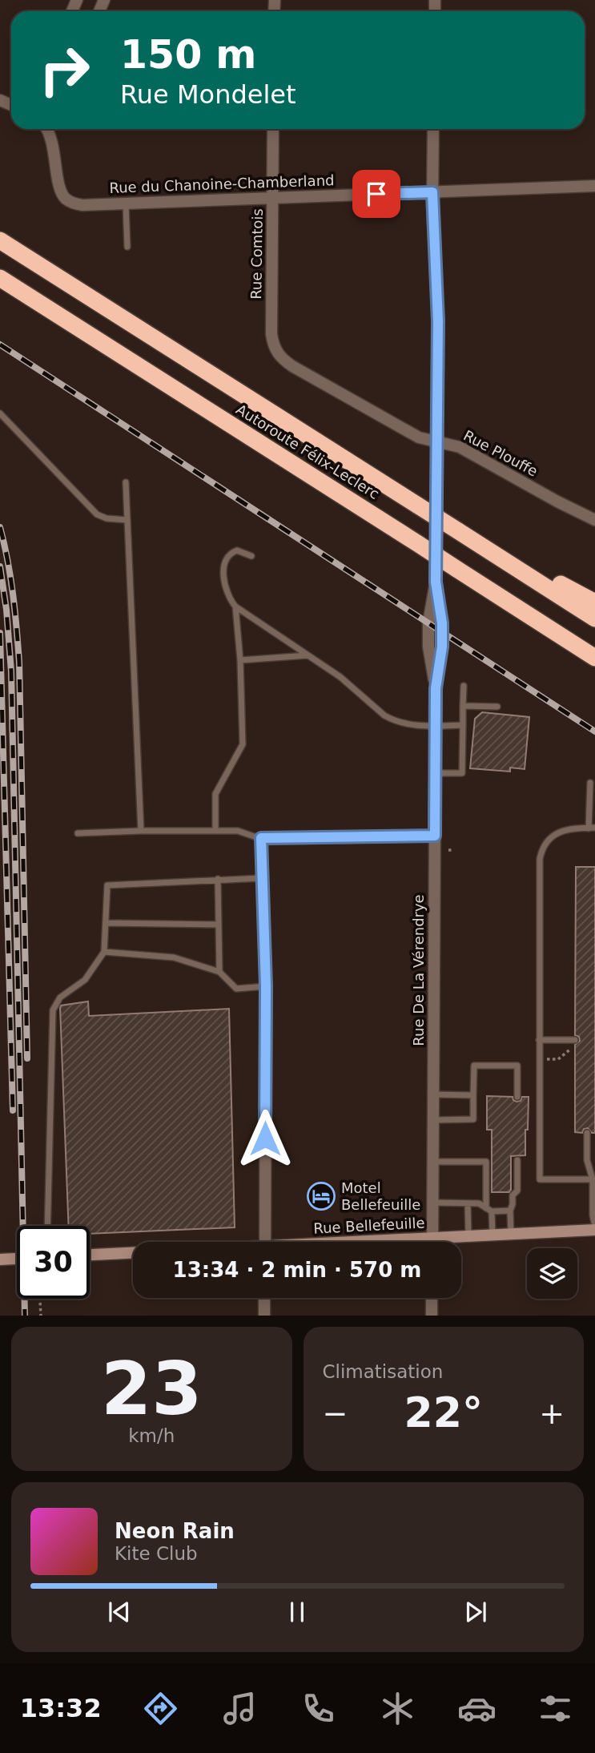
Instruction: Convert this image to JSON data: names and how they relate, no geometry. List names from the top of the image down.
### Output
{
  "streets": {
    "highway": ["Autoroute Félix-Leclerc"],
    "main road": ["Rue Bellefeuille"],
    "street": [
      "Rue du Chanoine-Chamberland",
      "Rue Comtois",
      "Rue Plouffe",
      "Rue De La Vérendrye"
    ]
  },
  "crossings": [
    ["Rue du Chanoine-Chamberland", "Rue Comtois"],
    ["Rue du Chanoine-Chamberland", "Rue De La Vérendrye"],
    ["Rue Comtois", "Rue Plouffe"],
    ["Rue Plouffe", "Rue De La Vérendrye"],
    ["Rue De La Vérendrye", "Rue Bellefeuille"]
  ],
  "places": {
    "hotel": ["Motel Bellefeuille"]
  },
  "page": {
    "turn": ["150 m", "Rue Mondelet"],
    "limit": "30",
    "trip": "13:34 · 2 min · 570 m",
    "tile": [
      ["23", "km/h"],
      "Climatisation"
    ],
    "heat": ["−", "22°", "+"],
    "song": ["Neon Rain", "Kite Club"],
    "tabs": "13:32"
  }
}
